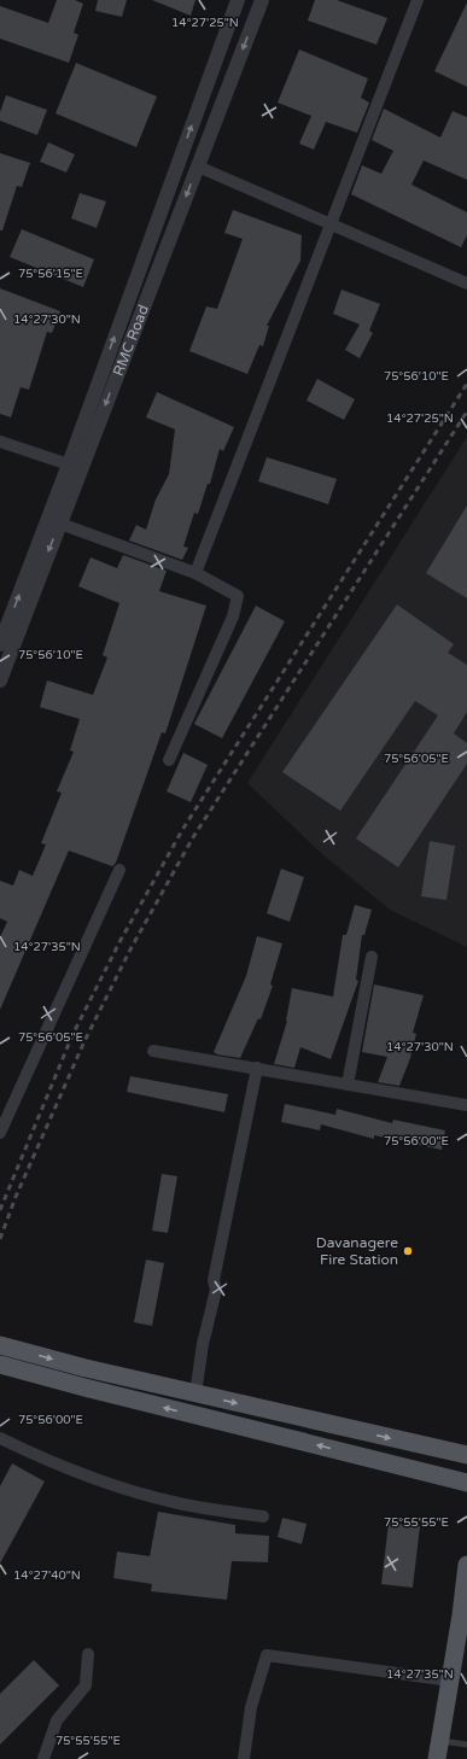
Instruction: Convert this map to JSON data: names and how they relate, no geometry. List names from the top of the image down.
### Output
{
  "streets": {
    "street": ["RMC Road"]
  },
  "places": ["Davanagere Fire Station"],
  "coordinates": [
    "14°27'25\"N",
    "75°56'15\"E",
    "14°27'30\"N",
    "75°56'10\"E",
    "75°56'05\"E",
    "14°27'35\"N",
    "75°56'00\"E",
    "75°55'55\"E",
    "14°27'40\"N"
  ]
}
